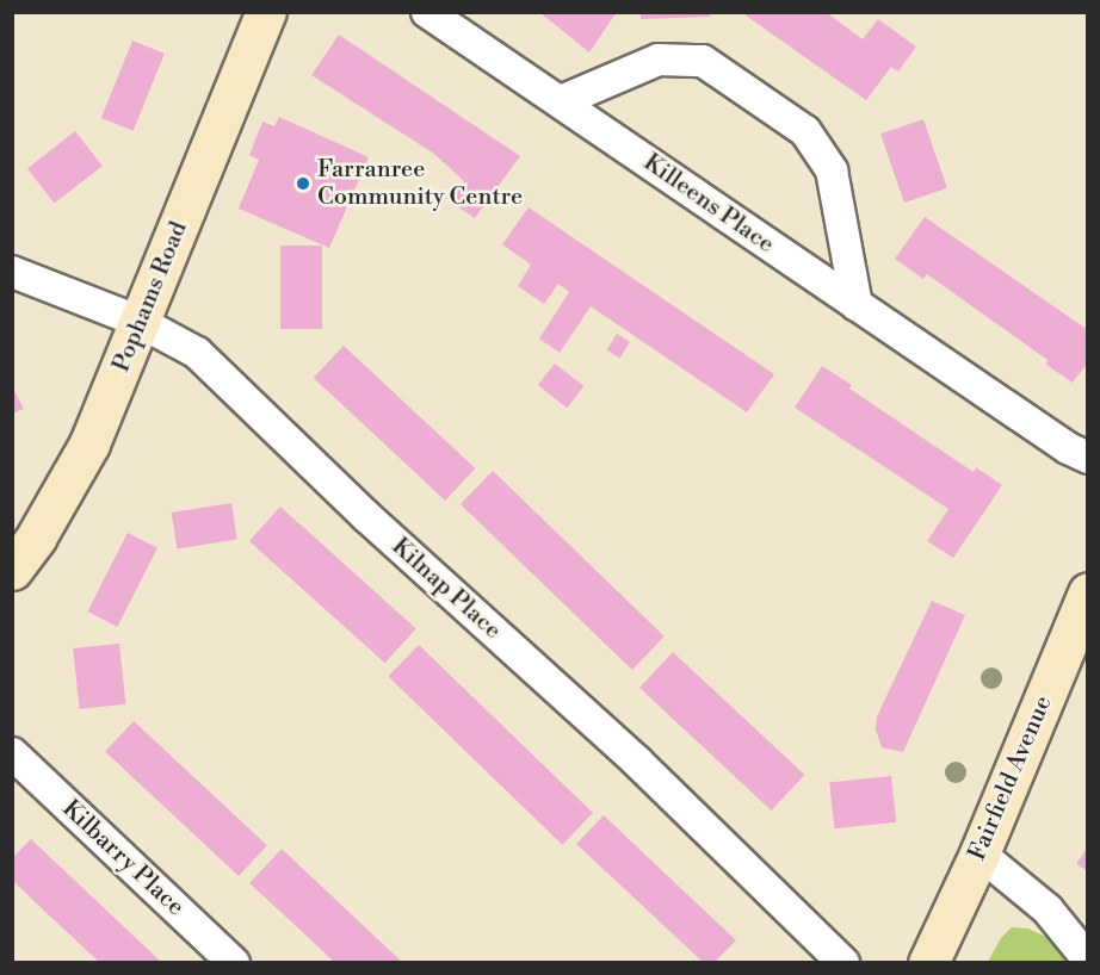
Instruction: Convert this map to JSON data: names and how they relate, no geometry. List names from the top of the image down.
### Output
{
  "streets": {
    "street": [
      "Killeens Place",
      "Pophams Road",
      "Kilnap Place",
      "Fairfield Avenue",
      "Kilbarry Place"
    ]
  },
  "crossings": [
    ["Pophams Road", "Kilnap Place"]
  ],
  "places": ["Farranree Community Centre"]
}
